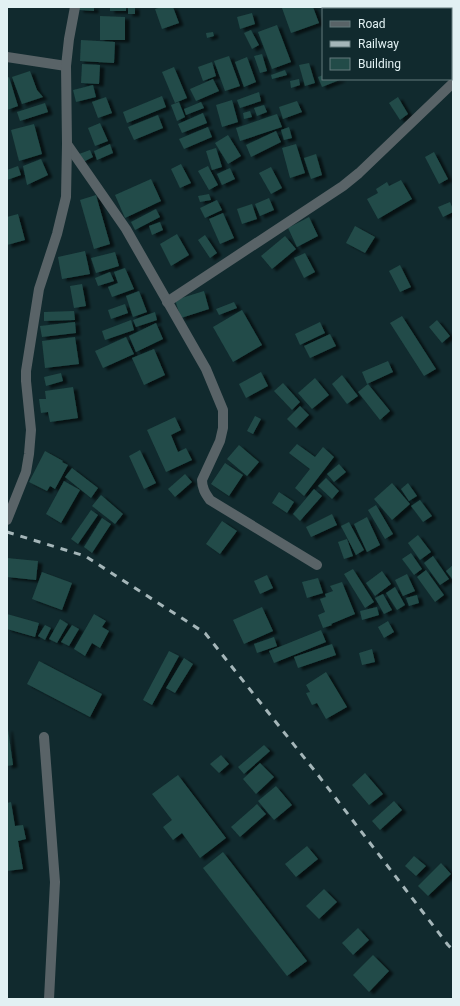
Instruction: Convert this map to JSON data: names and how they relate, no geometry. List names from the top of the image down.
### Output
{
  "legend": ["Road", "Railway", "Building"]
}
